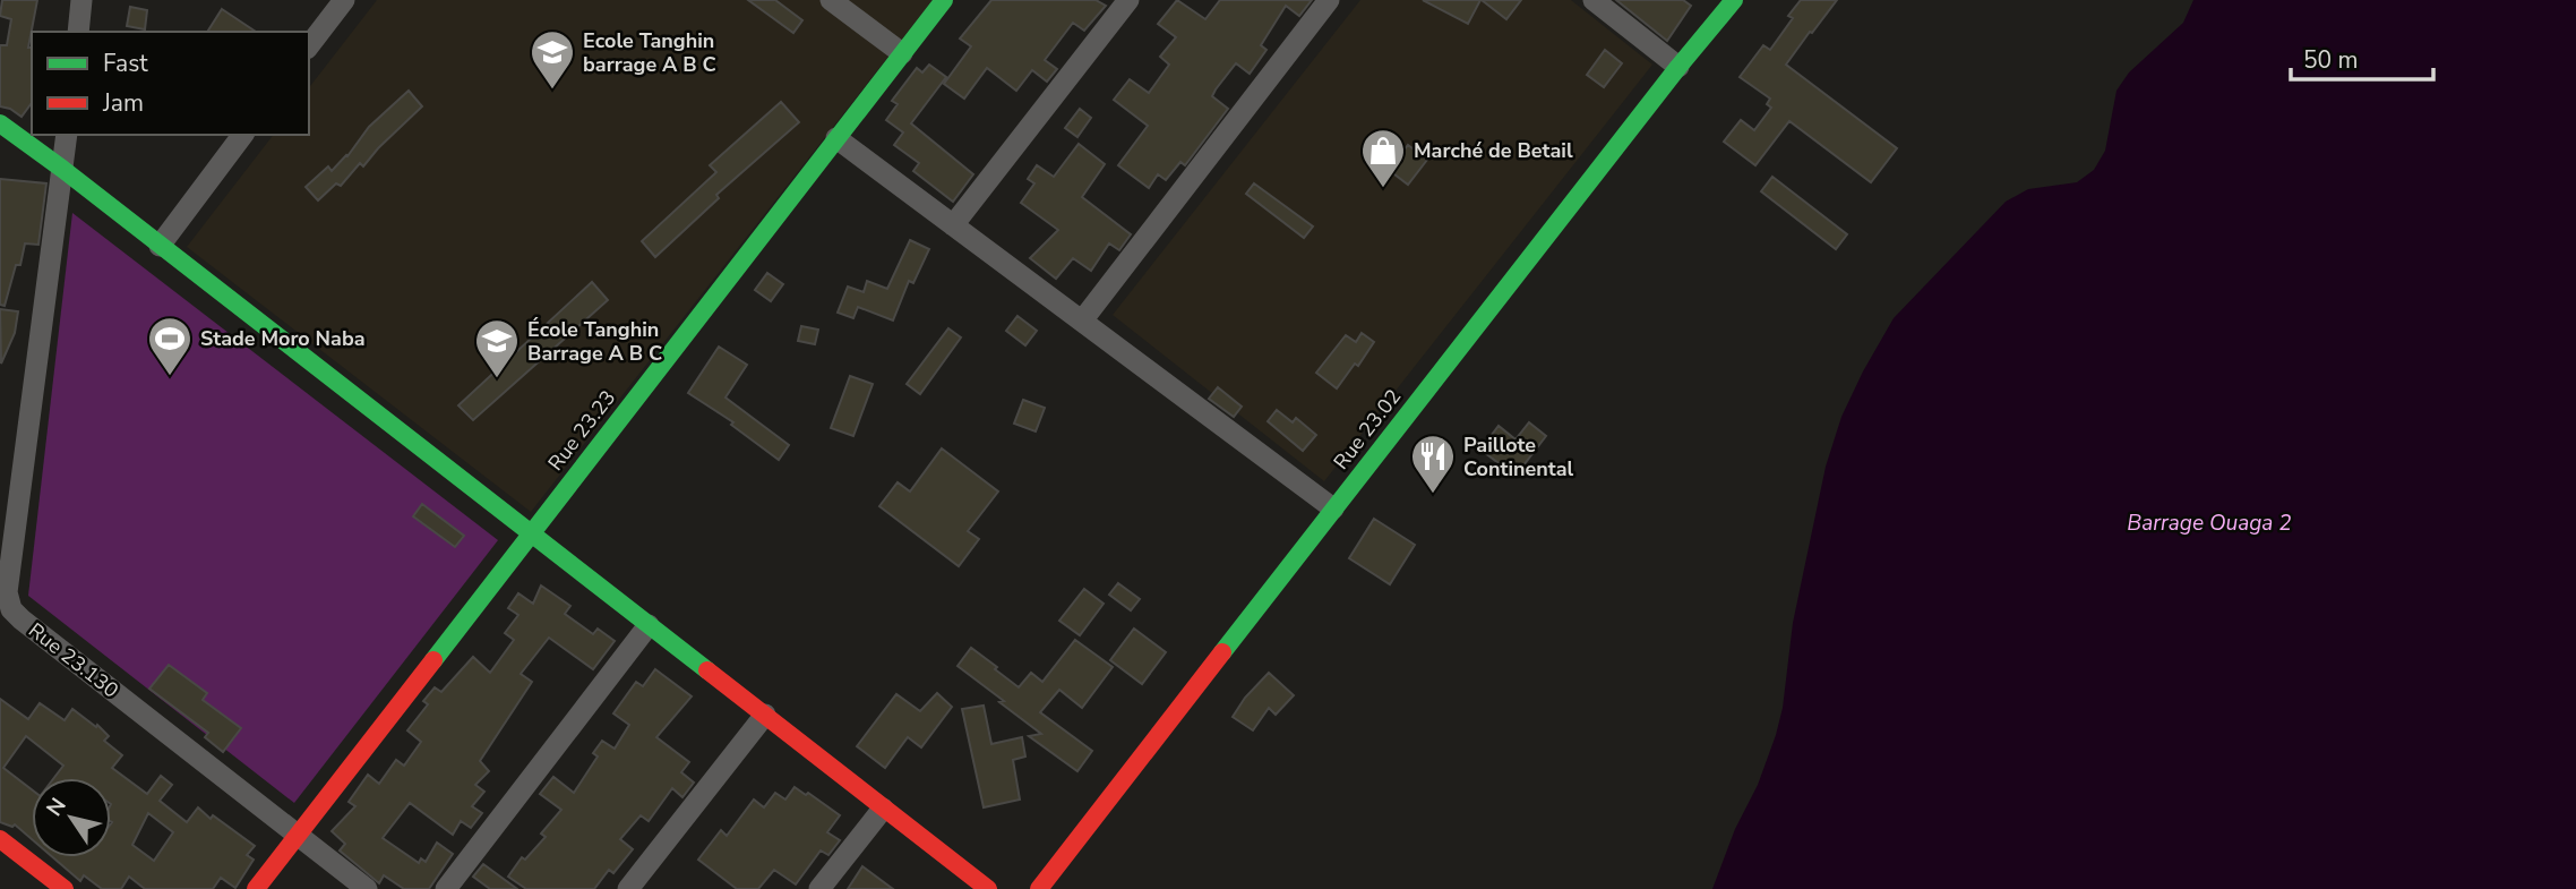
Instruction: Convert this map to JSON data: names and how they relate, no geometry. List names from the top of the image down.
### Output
{
  "streets": {
    "street": ["Rue 23.02", "Rue 23.23", "Rue 23.130"]
  },
  "crossings": [
    ["Rue 23.23", "Rue 23.130"]
  ],
  "water": ["Barrage Ouaga 2"],
  "places": {
    "school or university": ["Ecole Tanghin barrage A B C", "École Tanghin Barrage A B C"],
    "shop": ["Marché de Betail"],
    "sports": ["Stade Moro Naba"],
    "restaurant": ["Paillote Continental"]
  },
  "legend": ["Fast", "Jam"],
  "scale_bar": "50 m",
  "north": "top left"
}
